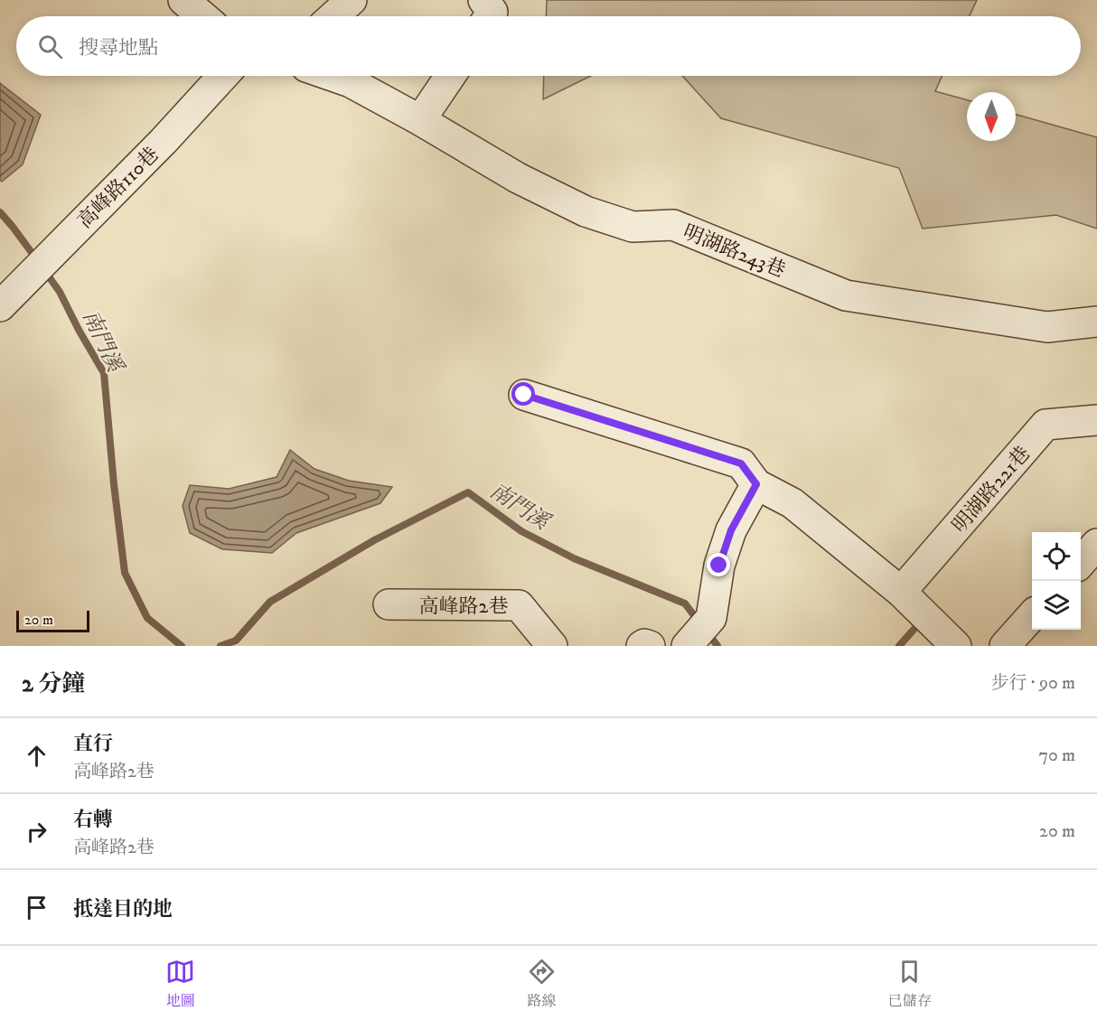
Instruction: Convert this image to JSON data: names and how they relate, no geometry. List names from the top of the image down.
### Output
{
  "streets": {
    "lane": [
      "高峰路110巷",
      "明湖路243巷",
      "明湖路221巷",
      "高峰路2巷"
    ]
  },
  "water": ["南門溪"],
  "scale_bar": "20 m",
  "north": "bottom",
  "page": {
    "search": "搜尋地點",
    "scale": "20 m",
    "heading": ["2 分鐘", "步行 · 90 m"],
    "list": [
      ["直行", "高峰路2巷", "70 m"],
      ["右轉", "高峰路2巷", "20 m"],
      "抵達目的地"
    ],
    "nav": ["地圖", "路線", "已儲存"]
  }
}
